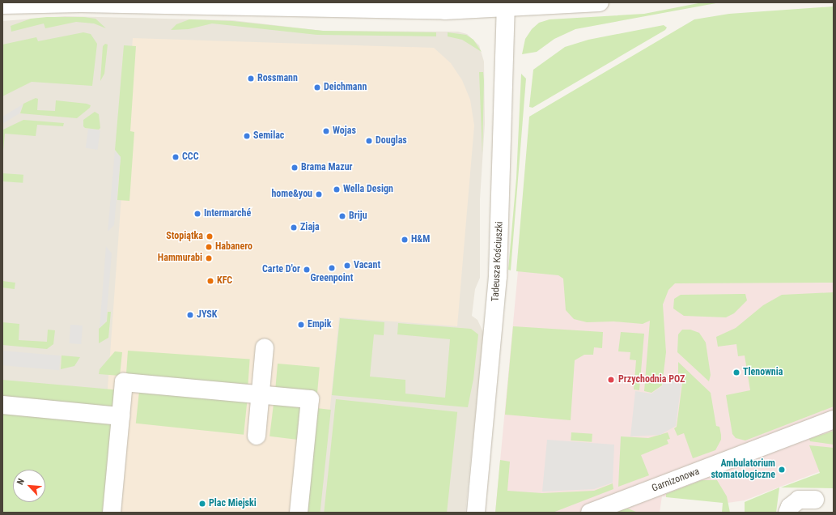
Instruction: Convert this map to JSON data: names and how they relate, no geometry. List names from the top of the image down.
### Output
{
  "streets": {
    "street": ["Tadeusza Kościuszki", "Garnizonowa"]
  },
  "places": [
    "Rossmann",
    "Deichmann",
    "Wojas",
    "Semilac",
    "Douglas",
    "CCC",
    "Brama Mazur",
    "Wella Design",
    "home&you",
    "Intermarché",
    "Briju",
    "Ziaja",
    "Stopiątka",
    "H&M",
    "Habanero",
    "Hammurabi",
    "Vacant",
    "Greenpoint",
    "Carte D'or",
    "KFC",
    "JYSK",
    "Empik",
    "Tlenownia",
    "Przychodnia POZ",
    "Ambulatorium stomatologiczne",
    "Plac Miejski"
  ],
  "north": "top left"
}
